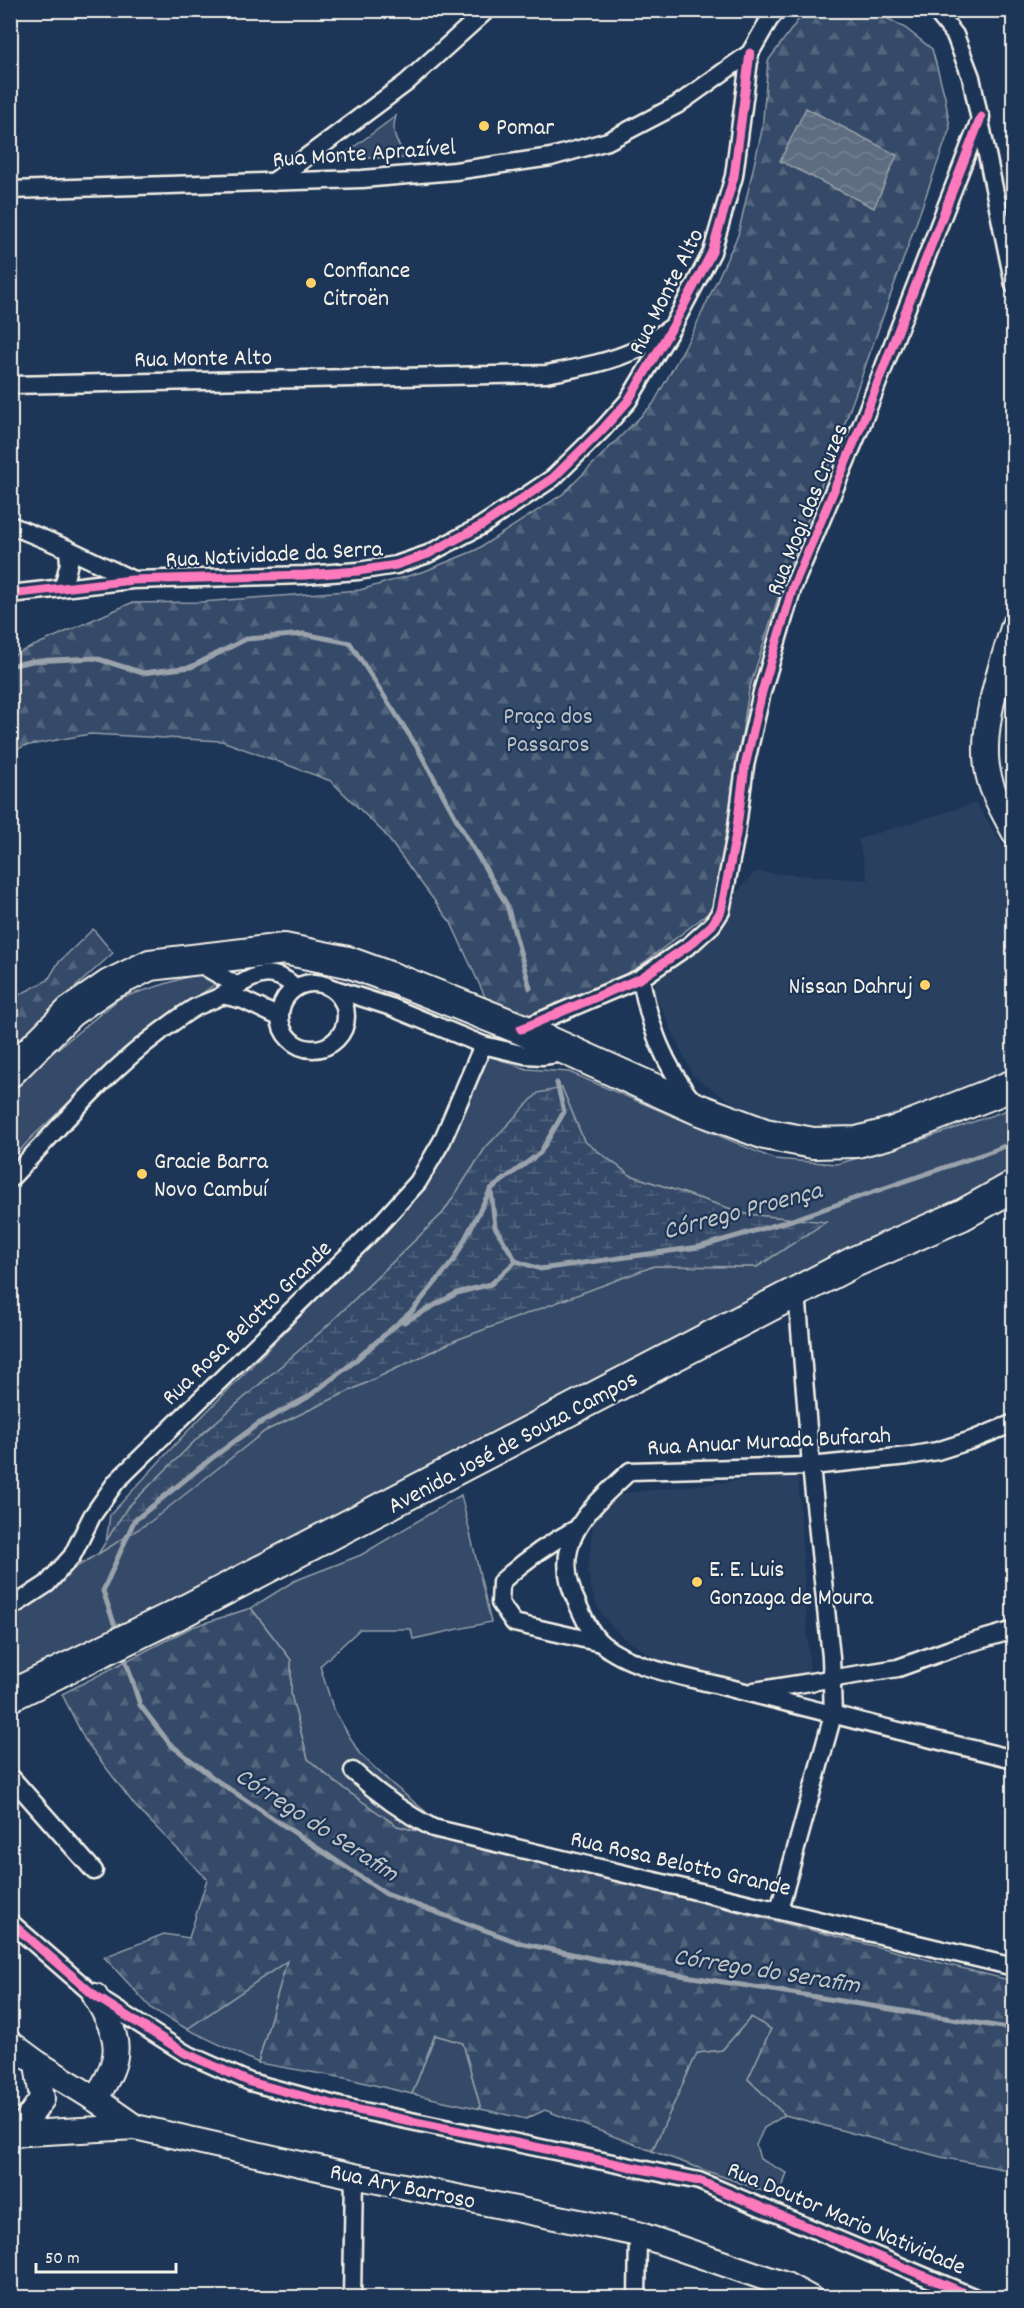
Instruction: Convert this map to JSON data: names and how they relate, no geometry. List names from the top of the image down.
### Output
{
  "streets": {
    "highway": ["Avenida José de Souza Campos"],
    "main road": ["Rua Ary Barroso"],
    "street": [
      "Rua Monte Aprazível",
      "Rua Monte Alto",
      "Rua Mogi das Cruzes",
      "Rua Natividade da Serra",
      "Rua Rosa Belotto Grande",
      "Rua Anuar Murada Bufarah",
      "Rua Doutor Mario Natividade"
    ]
  },
  "crossings": [
    ["Rua Monte Aprazível", "Rua Monte Alto"],
    ["Rua Monte Alto", "Rua Natividade da Serra"]
  ],
  "water": ["Córrego Proença", "Córrego do Serafim"],
  "parks": ["Praça dos Passaros"],
  "places": [
    "Pomar",
    "Confiance Citroën",
    "Nissan Dahruj",
    "Gracie Barra Novo Cambuí",
    "E. E. Luis Gonzaga de Moura"
  ],
  "scale_bar": "50 m"
}
